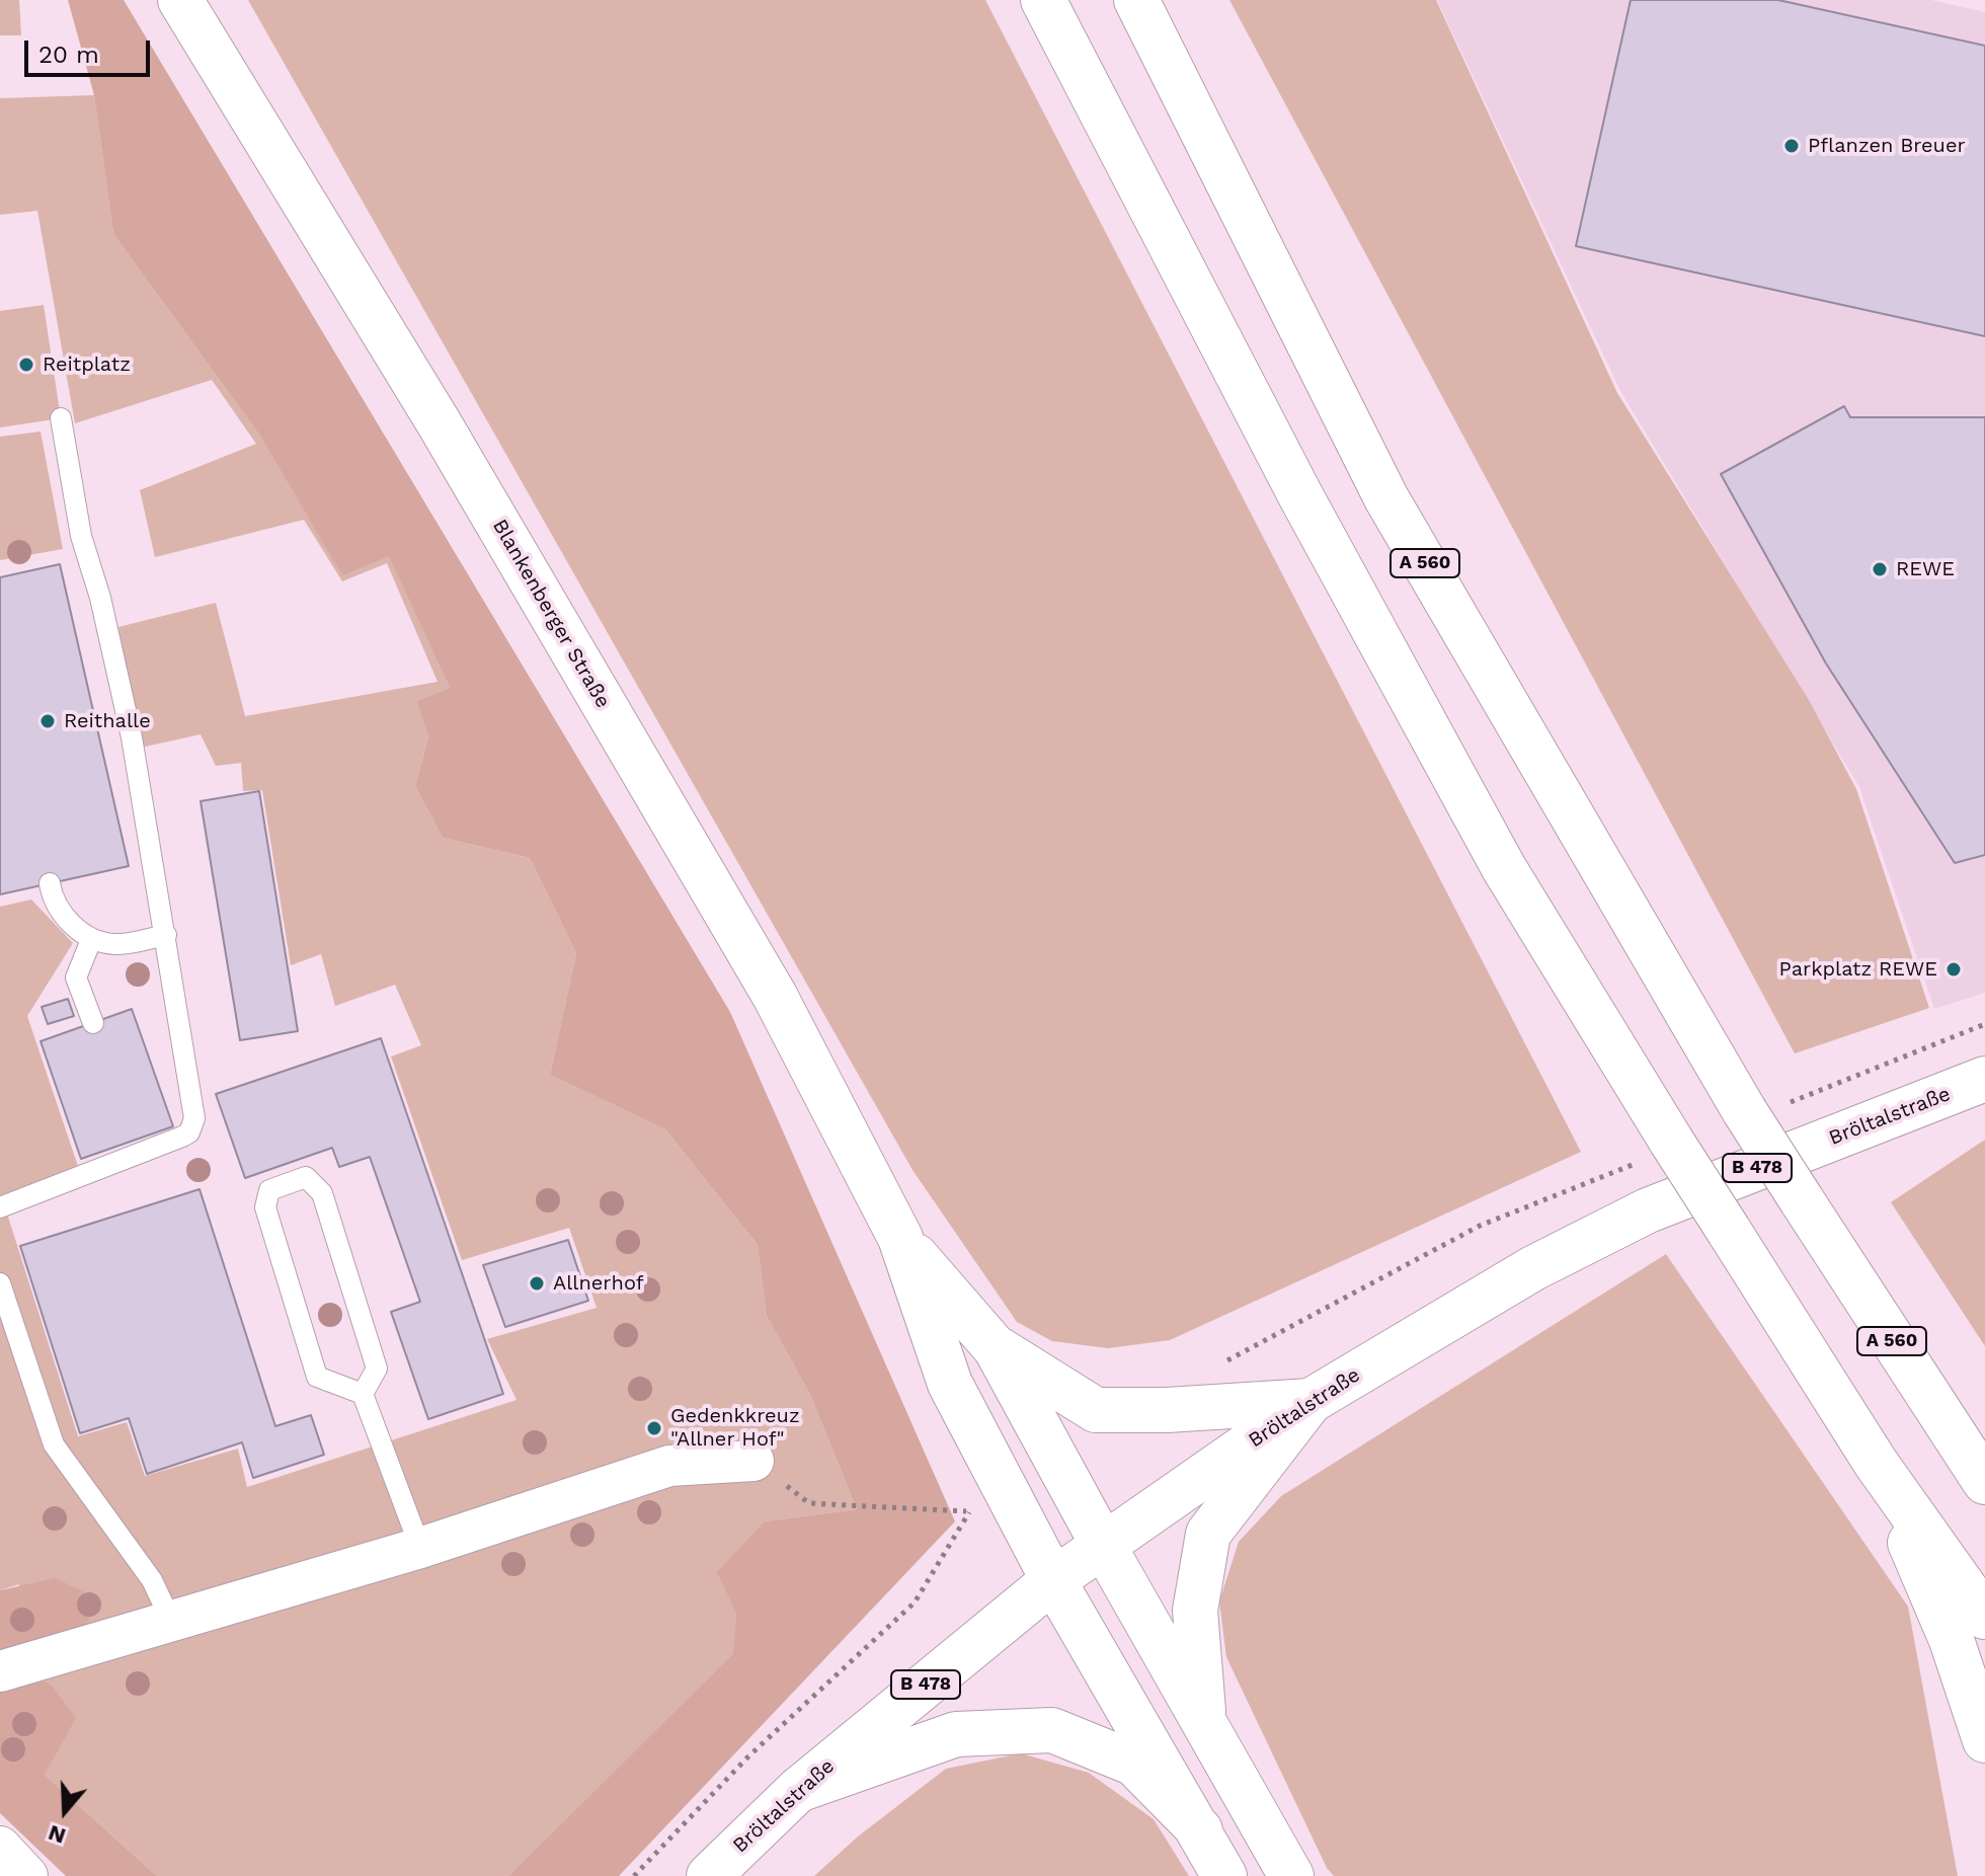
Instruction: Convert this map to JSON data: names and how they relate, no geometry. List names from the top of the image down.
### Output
{
  "streets": {
    "main road": [
      "A 560",
      "Blankenberger Straße",
      "Bröltalstraße",
      "B 478"
    ]
  },
  "crossings": [
    ["Blankenberger Straße", "Bröltalstraße"]
  ],
  "places": [
    "Pflanzen Breuer",
    "Reitplatz",
    "REWE",
    "Reithalle",
    "Parkplatz REWE",
    "Allnerhof",
    "Gedenkkreuz \"Allner Hof\""
  ],
  "scale_bar": "20 m",
  "north": "bottom"
}
